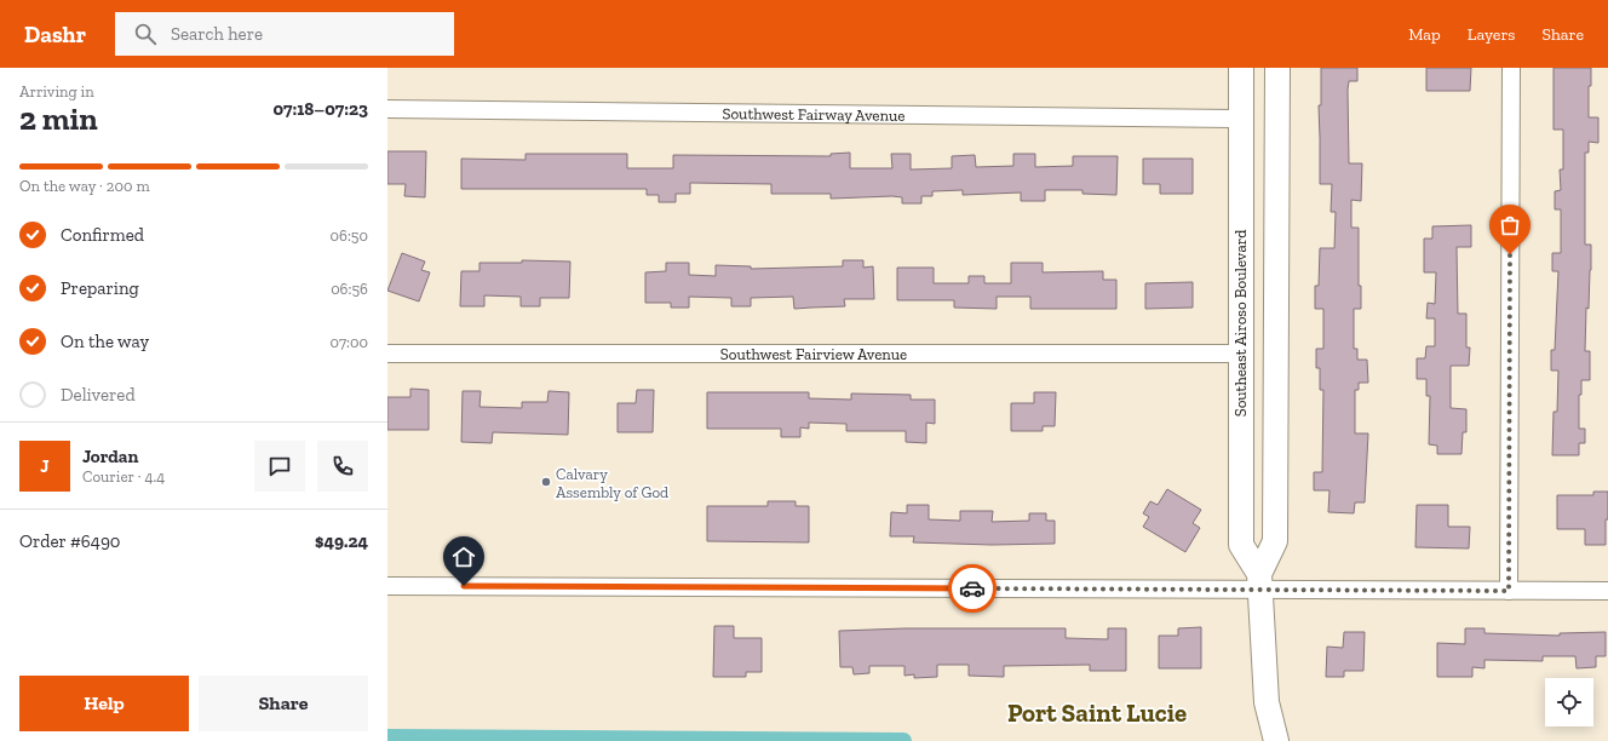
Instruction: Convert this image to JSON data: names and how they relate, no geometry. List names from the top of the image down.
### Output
{
  "streets": {
    "main road": ["Southeast Airoso Boulevard"],
    "street": ["Southwest Fairway Avenue", "Southwest Fairview Avenue"]
  },
  "crossings": [
    ["Southwest Fairway Avenue", "Southeast Airoso Boulevard"],
    ["Southeast Airoso Boulevard", "Southwest Fairview Avenue"]
  ],
  "districts": ["Port Saint Lucie"],
  "places": ["Calvary Assembly of God"],
  "page": {
    "header": "Dashr",
    "search": "Search here",
    "nav": ["Map", "Layers", "Share"],
    "heading": ["2 min", "Arriving in", "07:18–07:23"],
    "panel": [
      "Jordan",
      "Courier · 4.4",
      "Order #6490",
      "$49.24"
    ],
    "bar": "On the way · 200 m",
    "list": [
      ["Confirmed", "06:50"],
      ["Preparing", "06:56"],
      ["On the way", "07:00"],
      "Delivered"
    ],
    "round": "J",
    "buttons": ["Help", "Share"]
  }
}
